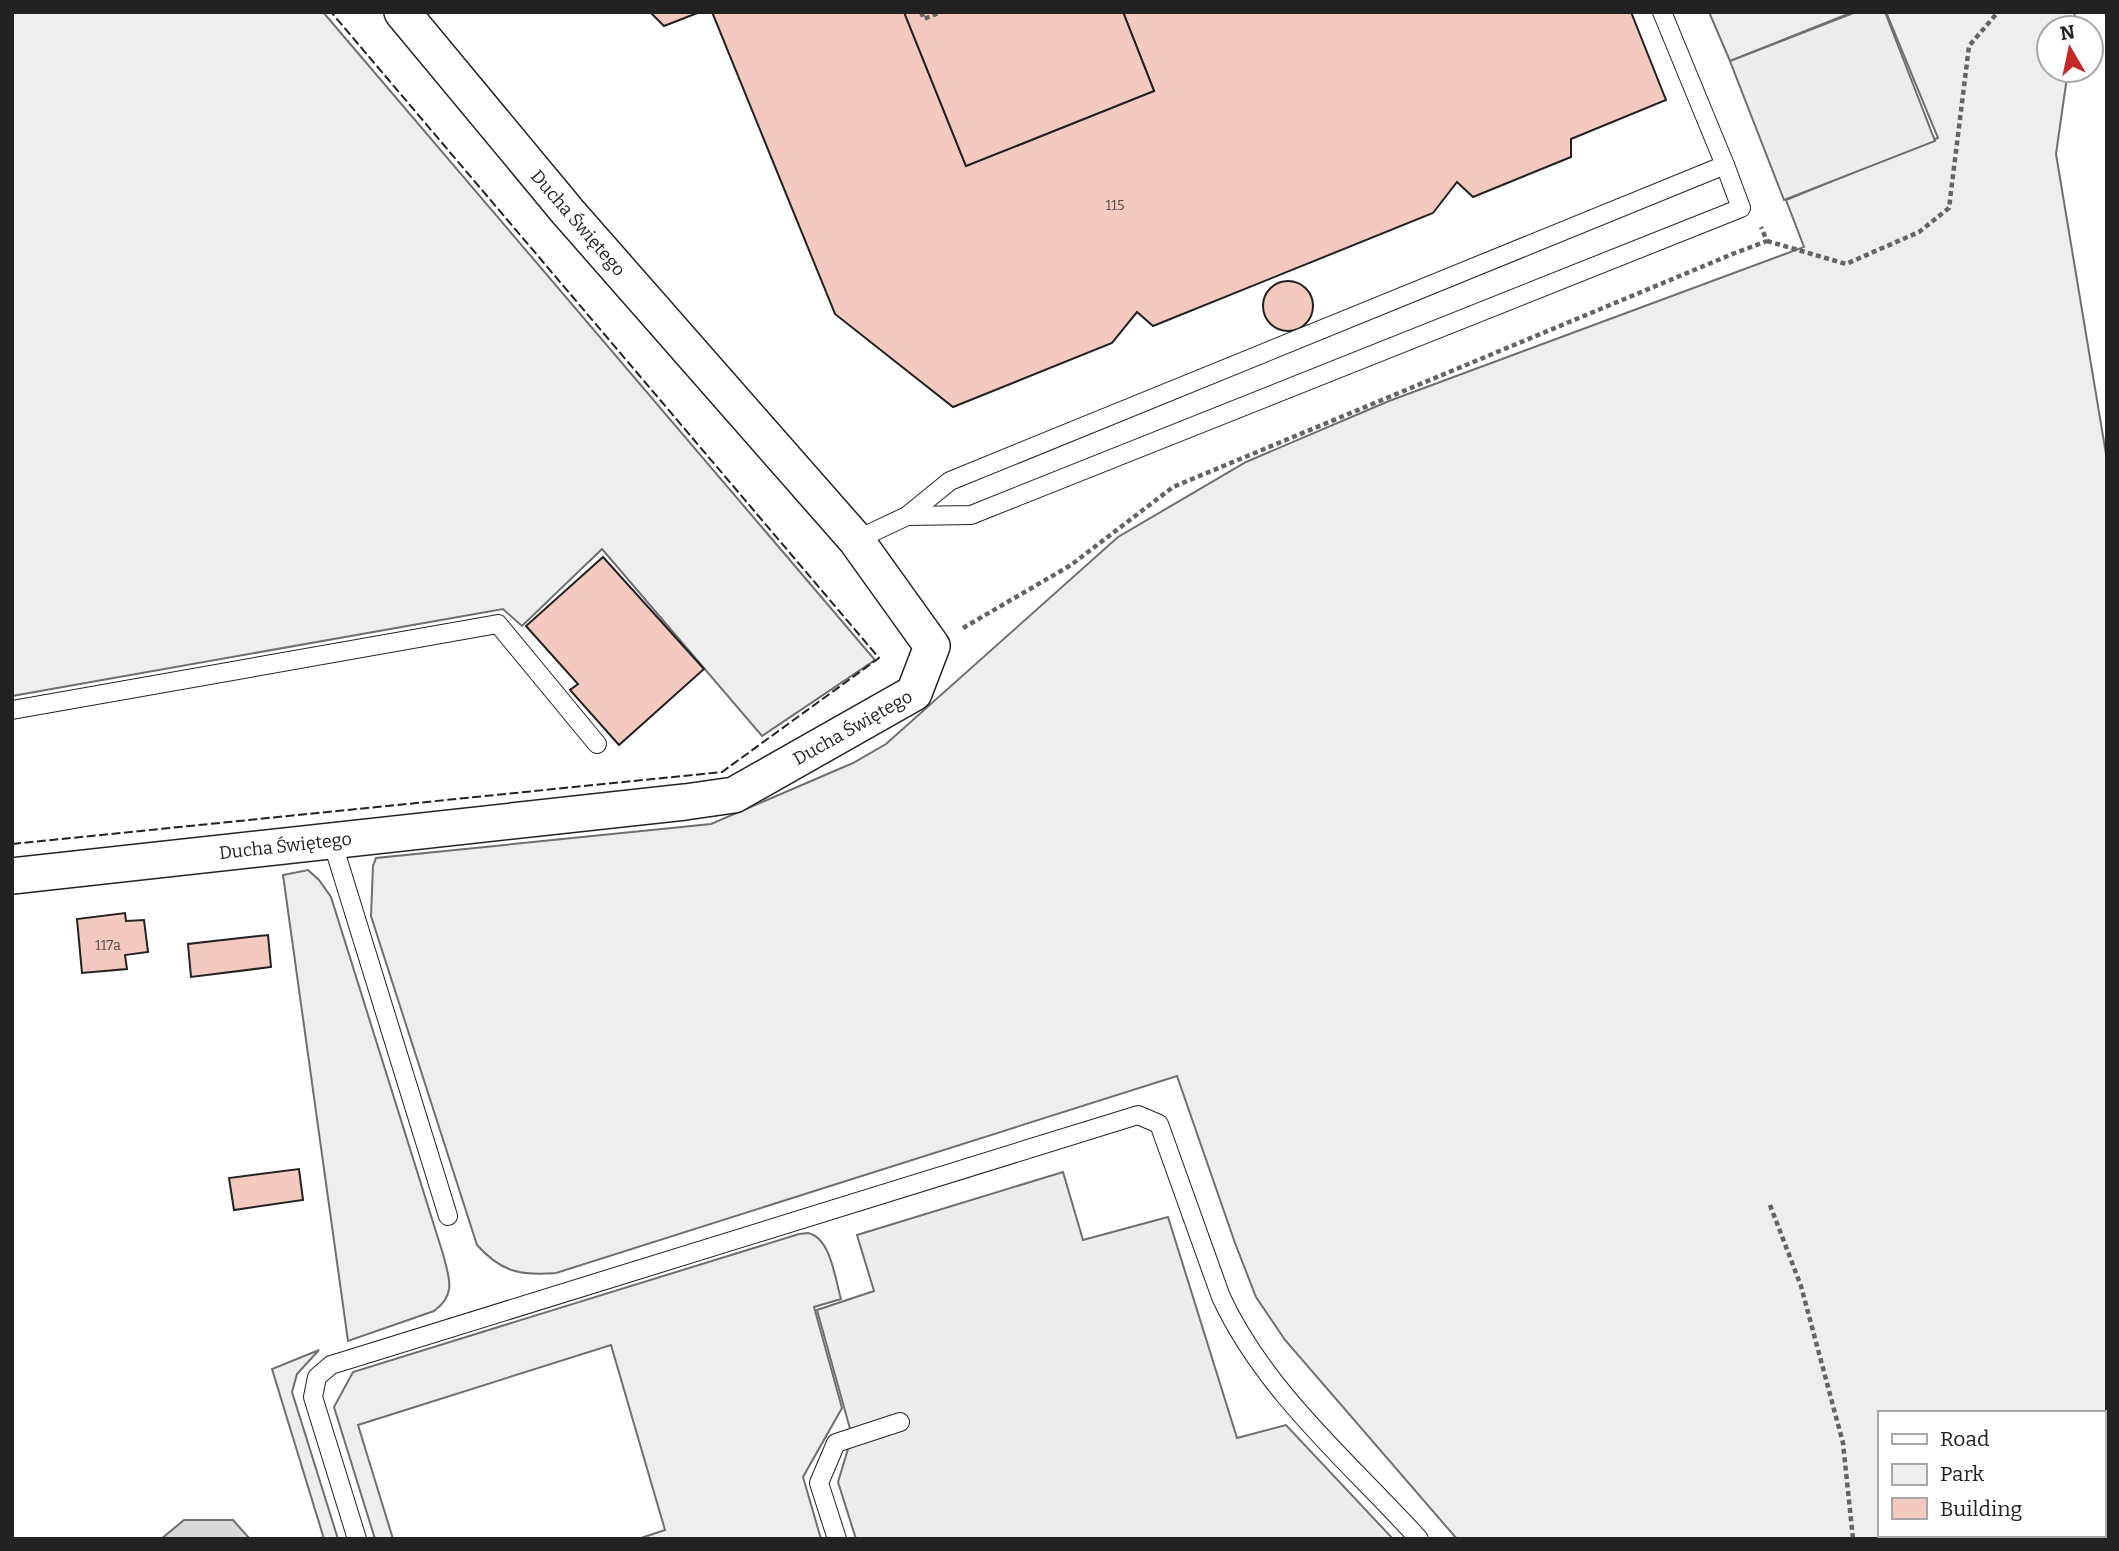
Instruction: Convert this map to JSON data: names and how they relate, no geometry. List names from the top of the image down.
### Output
{
  "streets": {
    "street": ["Ducha Świętego"]
  },
  "house_numbers": ["115", "117a"],
  "legend": ["Road", "Park", "Building"],
  "north": "top"
}
